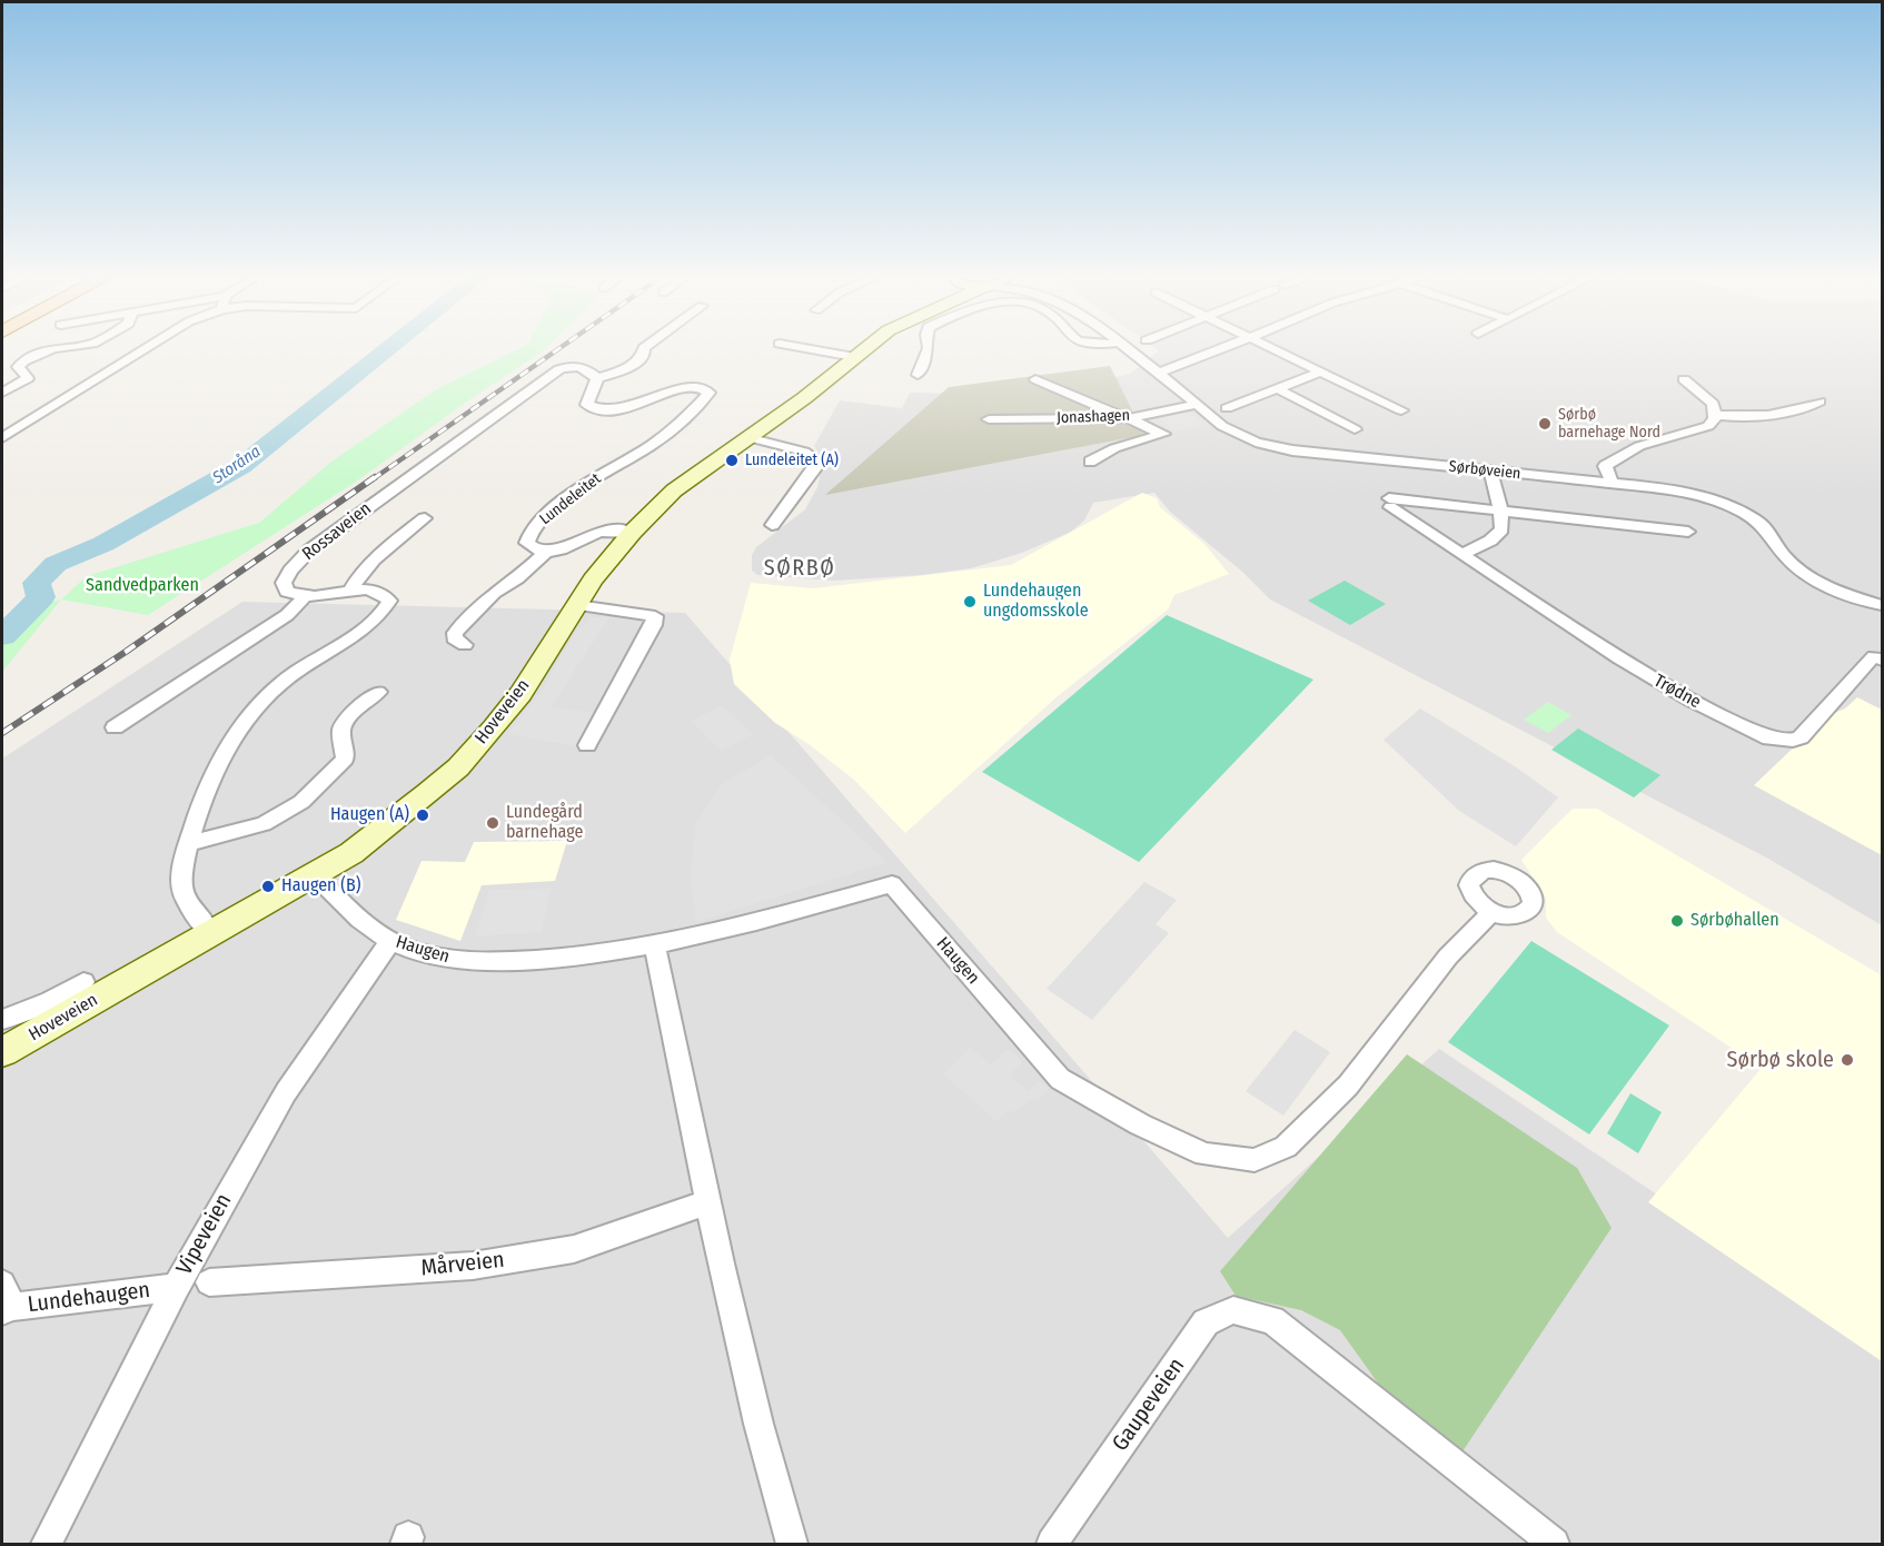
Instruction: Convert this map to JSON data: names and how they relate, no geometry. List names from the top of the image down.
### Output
{
  "streets": {
    "main road": ["Hoveveien"],
    "street": [
      "Jonashagen",
      "Sørbøveien",
      "Lundeleitet",
      "Rossaveien",
      "Trødne",
      "Haugen",
      "Vipeveien",
      "Mårveien",
      "Lundehaugen",
      "Gaupeveien"
    ]
  },
  "crossings": [
    ["Jonashagen", "Sørbøveien"],
    ["Lundeleitet", "Rossaveien"],
    ["Lundeleitet", "Hoveveien"],
    ["Hoveveien", "Haugen"],
    ["Haugen", "Vipeveien"],
    ["Vipeveien", "Lundehaugen"]
  ],
  "districts": ["SØRBØ"],
  "water": ["Storåna"],
  "parks": ["Sandvedparken"],
  "places": [
    "Sørbø barnehage Nord",
    "Lundeleitet (A)",
    "Lundehaugen ungdomsskole",
    "Haugen (A)",
    "Lundegård barnehage",
    "Haugen (B)",
    "Sørbøhallen",
    "Sørbø skole"
  ]
}
